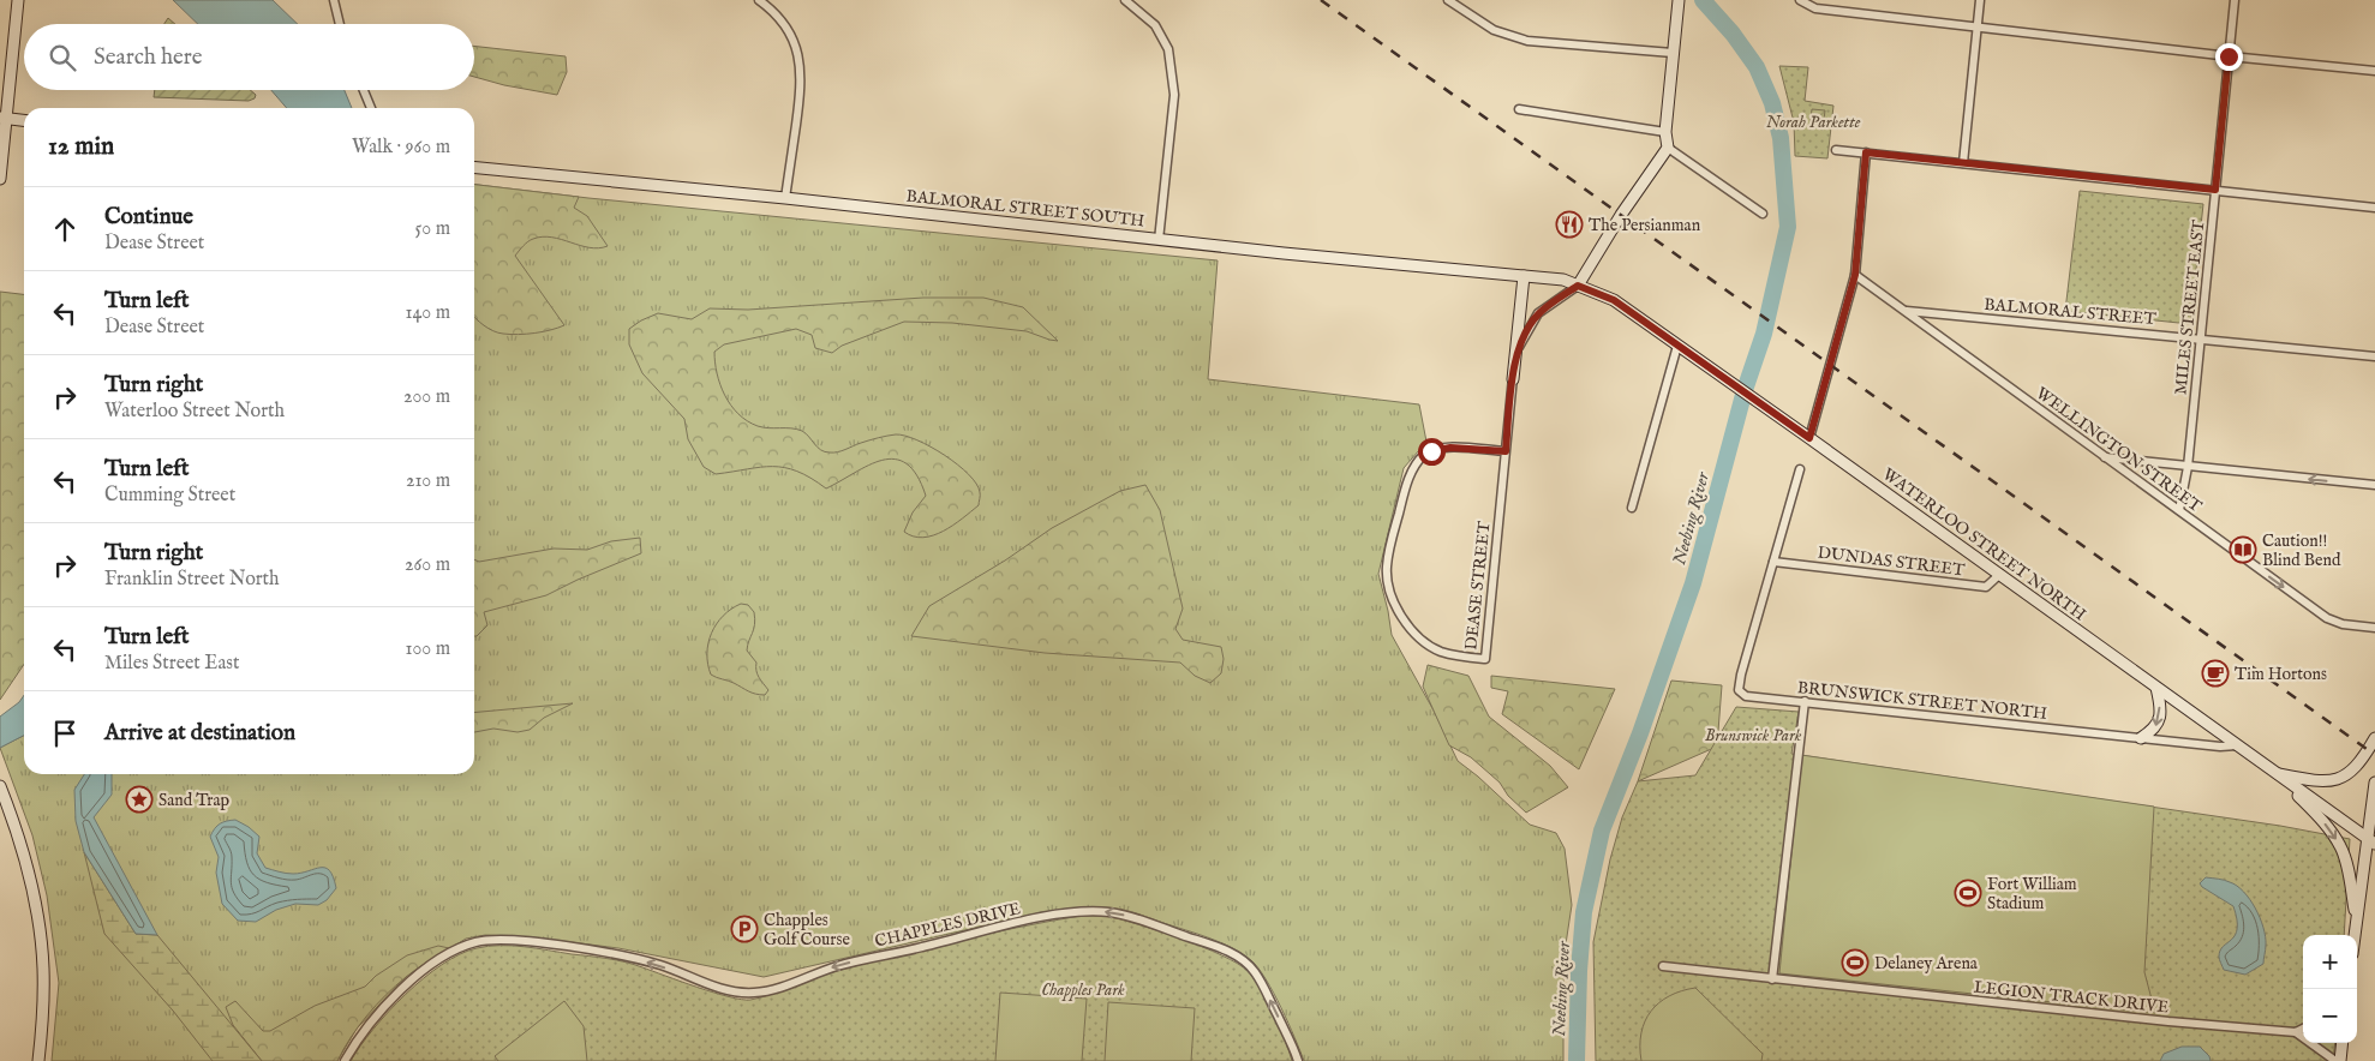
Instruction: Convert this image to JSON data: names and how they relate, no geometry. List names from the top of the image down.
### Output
{
  "streets": {
    "main road": ["BALMORAL STREET SOUTH", "WATERLOO STREET NORTH"],
    "street": [
      "MILES STREET EAST",
      "BALMORAL STREET",
      "WELLINGTON STREET",
      "DUNDAS STREET",
      "DEASE STREET",
      "BRUNSWICK STREET NORTH",
      "CHAPPLES DRIVE",
      "LEGION TRACK DRIVE"
    ]
  },
  "crossings": [
    ["BALMORAL STREET SOUTH", "WATERLOO STREET NORTH"],
    ["BALMORAL STREET SOUTH", "DEASE STREET"],
    ["MILES STREET EAST", "BALMORAL STREET"],
    ["MILES STREET EAST", "WELLINGTON STREET"],
    ["BALMORAL STREET", "WELLINGTON STREET"],
    ["WATERLOO STREET NORTH", "DUNDAS STREET"],
    ["WATERLOO STREET NORTH", "DEASE STREET"],
    ["WATERLOO STREET NORTH", "BRUNSWICK STREET NORTH"],
    ["DUNDAS STREET", "BRUNSWICK STREET NORTH"]
  ],
  "one_way": ["WELLINGTON STREET", "CHAPPLES DRIVE"],
  "water": ["Neebing River"],
  "parks": ["Norah Parkette", "Brunswick Park", "Chapples Park"],
  "places": {
    "restaurant": ["The Persianman"],
    "library": ["Caution!! Blind Bend"],
    "cafe": ["Tim Hortons"],
    "place": ["Sand Trap"],
    "sports": ["Fort William Stadium", "Delaney Arena"],
    "parking": ["Chapples Golf Course"]
  },
  "page": {
    "search": "Search here",
    "heading": ["12 min", "Walk · 960 m"],
    "list": [
      ["Continue", "Dease Street", "50 m"],
      ["Turn left", "Dease Street", "140 m"],
      ["Turn right", "Waterloo Street North", "200 m"],
      ["Turn left", "Cumming Street", "210 m"],
      ["Turn right", "Franklin Street North", "260 m"],
      ["Turn left", "Miles Street East", "100 m"],
      "Arrive at destination"
    ],
    "map_buttons": ["+", "−"]
  }
}
